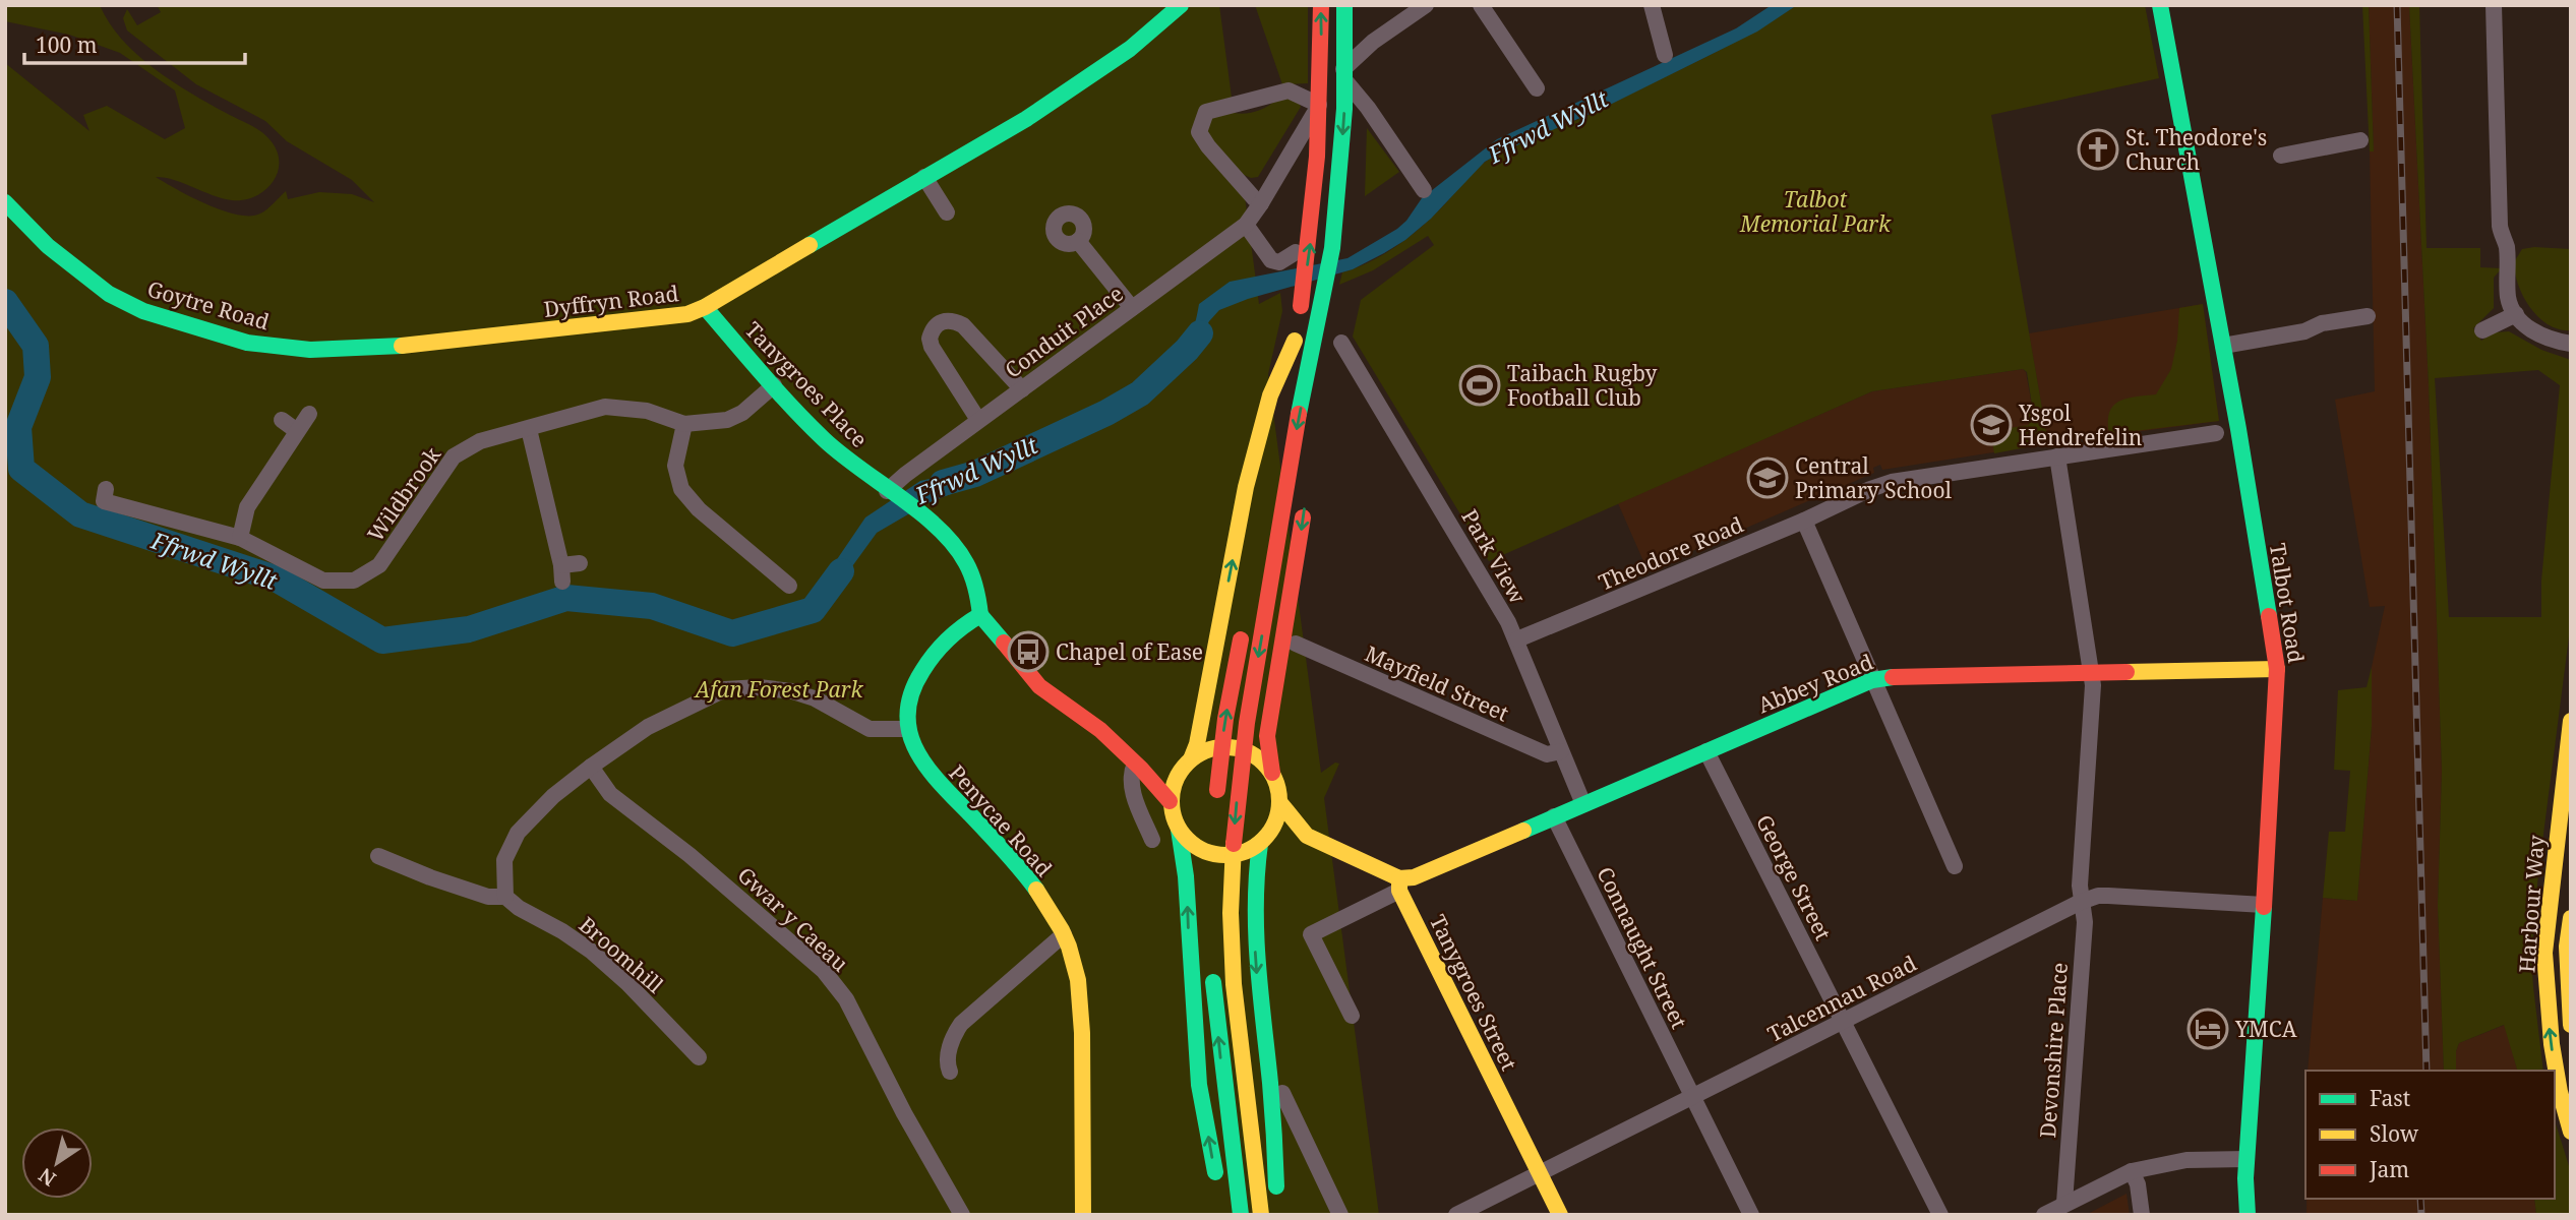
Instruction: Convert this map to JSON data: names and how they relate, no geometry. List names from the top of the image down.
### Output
{
  "streets": {
    "main road": [
      "Dyffryn Road",
      "Goytre Road",
      "Tanygroes Place",
      "Talbot Road",
      "Abbey Road",
      "Penycae Road",
      "Harbour Way",
      "Tanygroes Street"
    ],
    "street": [
      "Conduit Place",
      "Wildbrook",
      "Theodore Road",
      "Park View",
      "Mayfield Street",
      "George Street",
      "Gwar y Caeau",
      "Connaught Street",
      "Broomhill",
      "Talcennau Road",
      "Devonshire Place"
    ]
  },
  "crossings": [
    ["Dyffryn Road", "Goytre Road"],
    ["Dyffryn Road", "Tanygroes Place"],
    ["Conduit Place", "Tanygroes Place"],
    ["Tanygroes Place", "Wildbrook"],
    ["Theodore Road", "Park View"],
    ["Theodore Road", "Devonshire Place"],
    ["Park View", "Mayfield Street"],
    ["Park View", "Abbey Road"],
    ["Talbot Road", "Abbey Road"],
    ["Talbot Road", "Talcennau Road"],
    ["Abbey Road", "George Street"],
    ["Abbey Road", "Connaught Street"],
    ["Abbey Road", "Tanygroes Street"],
    ["Abbey Road", "Devonshire Place"],
    ["George Street", "Talcennau Road"],
    ["Connaught Street", "Talcennau Road"],
    ["Tanygroes Street", "Talcennau Road"],
    ["Talcennau Road", "Devonshire Place"]
  ],
  "one_way": ["Harbour Way"],
  "water": ["Ffrwd Wyllt"],
  "parks": ["Talbot Memorial Park", "Afan Forest Park"],
  "places": {
    "church": ["St. Theodore's Church"],
    "sports": ["Taibach Rugby Football Club"],
    "school or university": ["Ysgol Hendrefelin", "Central Primary School"],
    "bus stop": ["Chapel of Ease"],
    "hotel": ["YMCA"]
  },
  "legend": ["Fast", "Slow", "Jam"],
  "scale_bar": "100 m",
  "north": "bottom left"
}
